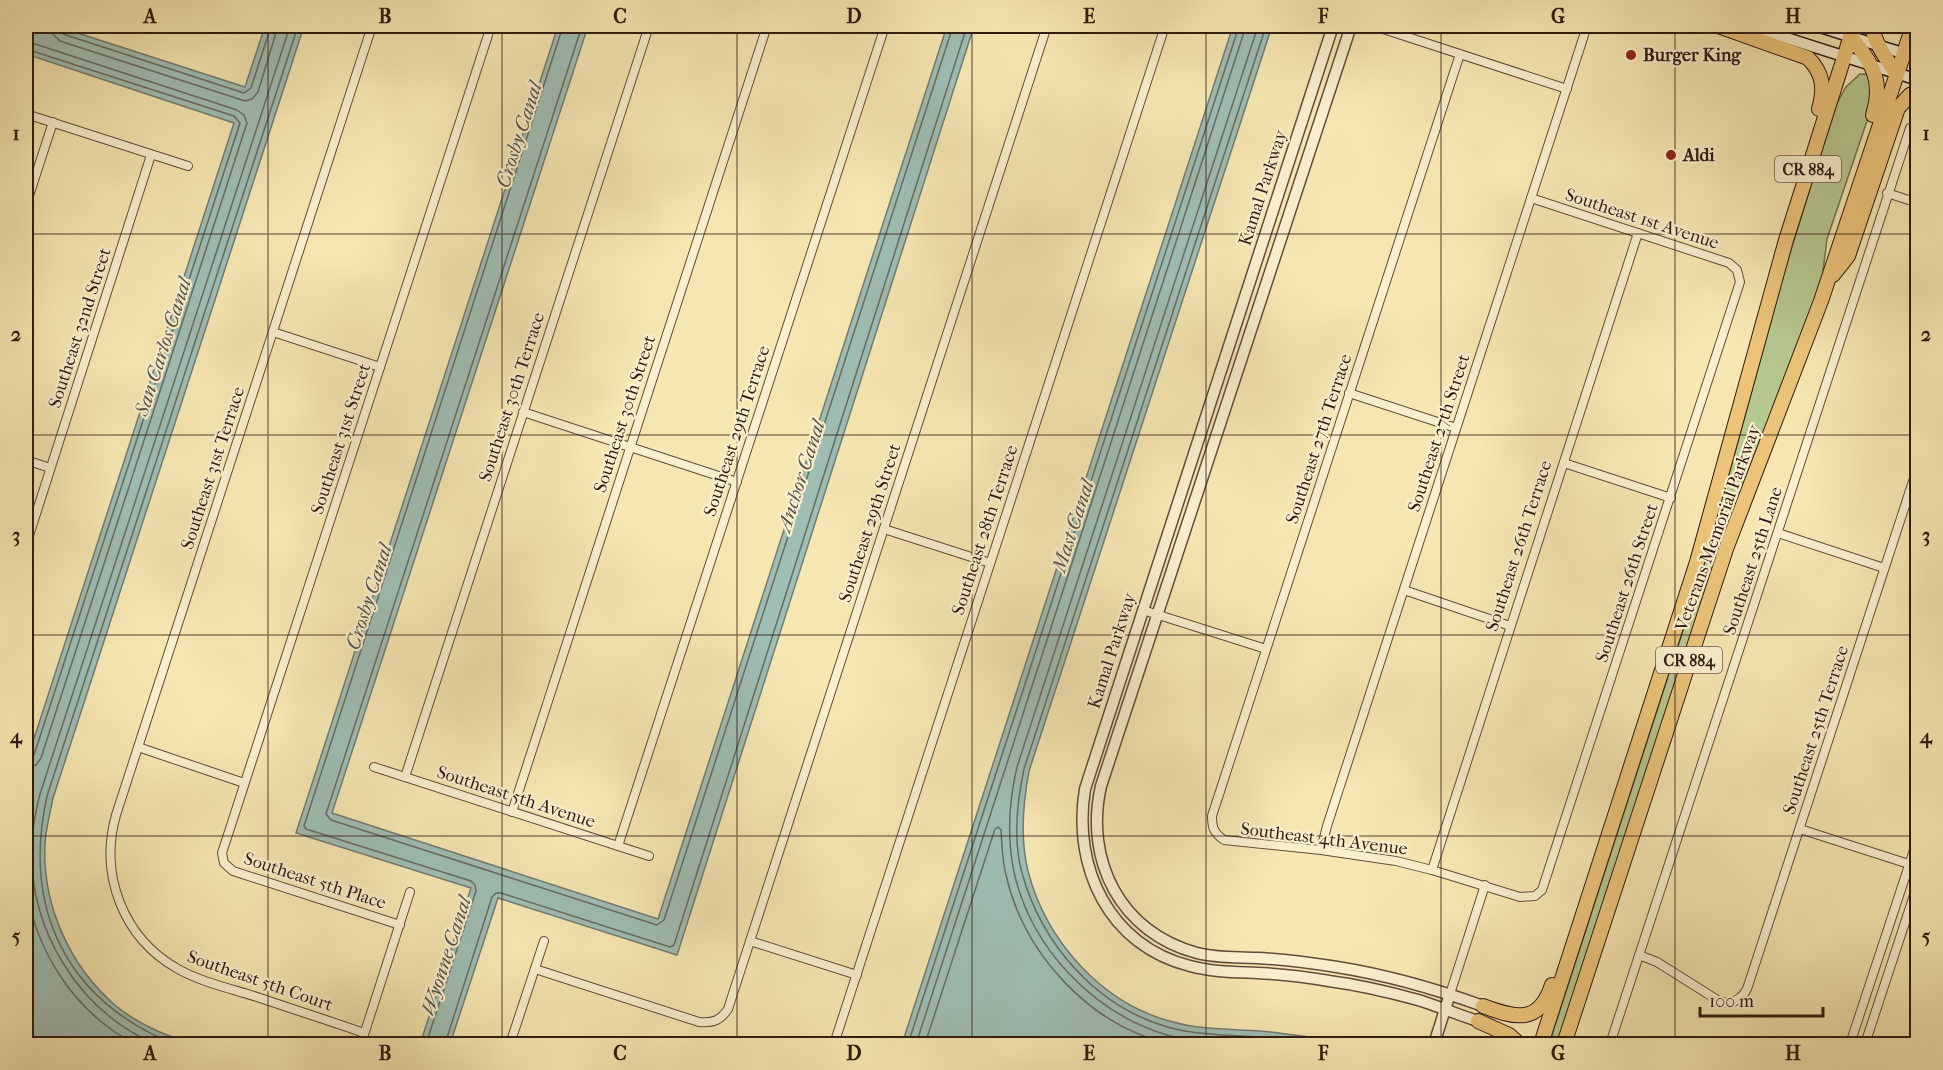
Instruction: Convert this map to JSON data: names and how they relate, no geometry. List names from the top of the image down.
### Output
{
  "streets": {
    "highway": ["CR 884", "Veterans Memorial Parkway"],
    "street": [
      "Kamal Parkway",
      "Southeast 1st Avenue",
      "Southeast 32nd Street",
      "Southeast 30th Terrace",
      "Southeast 30th Street",
      "Southeast 29th Terrace",
      "Southeast 27th Street",
      "Southeast 31st Street",
      "Southeast 27th Terrace",
      "Southeast 31st Terrace",
      "Southeast 29th Street",
      "Southeast 28th Terrace",
      "Southeast 26th Terrace",
      "Southeast 25th Lane",
      "Southeast 26th Street",
      "Southeast 25th Terrace",
      "Southeast 5th Avenue",
      "Southeast 4th Avenue",
      "Southeast 5th Place",
      "Southeast 5th Court"
    ]
  },
  "crossings": [
    ["Southeast 1st Avenue", "Southeast 27th Street"],
    ["Southeast 1st Avenue", "Southeast 26th Terrace"],
    ["Southeast 1st Avenue", "Southeast 26th Street"],
    ["Southeast 30th Terrace", "Southeast 5th Avenue"],
    ["Southeast 30th Street", "Southeast 5th Avenue"],
    ["Southeast 29th Terrace", "Southeast 5th Avenue"],
    ["Southeast 27th Street", "Southeast 4th Avenue"],
    ["Southeast 31st Street", "Southeast 5th Place"],
    ["Southeast 27th Terrace", "Southeast 4th Avenue"],
    ["Southeast 31st Terrace", "Southeast 5th Court"],
    ["Southeast 26th Terrace", "Southeast 4th Avenue"],
    ["Southeast 25th Lane", "Southeast 25th Terrace"],
    ["Southeast 26th Street", "Southeast 4th Avenue"]
  ],
  "water": [
    "Crosby Canal",
    "San Carlos Canal",
    "Anchor Canal",
    "Mast Canal",
    "Wyonne Canal"
  ],
  "places": ["Burger King", "Aldi"],
  "scale_bar": "100 m",
  "grid": {
    "columns": [
      "A",
      "B",
      "C",
      "D",
      "E",
      "F",
      "G",
      "H"
    ],
    "rows": [
      "1",
      "2",
      "3",
      "4",
      "5"
    ]
  }
}
